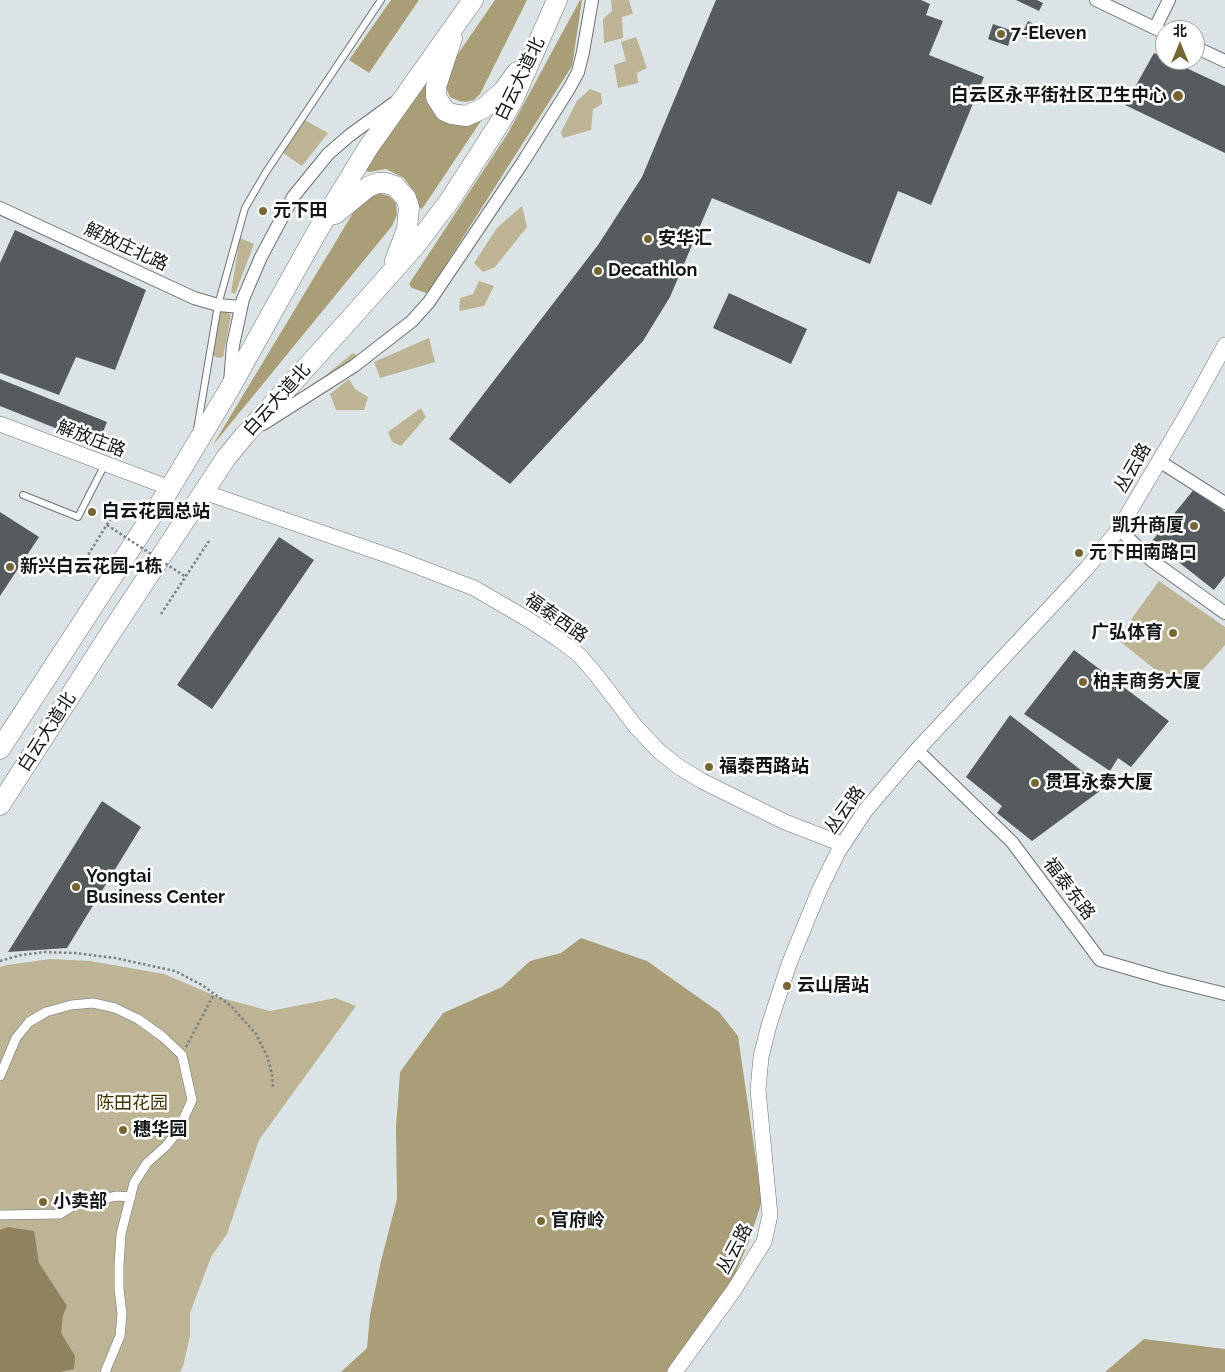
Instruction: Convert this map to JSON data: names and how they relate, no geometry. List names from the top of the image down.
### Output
{
  "streets": {
    "highway": ["白云大道北"],
    "street": [
      "解放庄北路",
      "解放庄路",
      "丛云路",
      "福泰西路",
      "福泰东路"
    ]
  },
  "crossings": [
    ["白云大道北", "解放庄路"],
    ["白云大道北", "福泰西路"],
    ["丛云路", "福泰西路"],
    ["丛云路", "福泰东路"]
  ],
  "parks": ["陈田花园"],
  "places": [
    "7-Eleven",
    "白云区永平街社区卫生中心",
    "元下田",
    "安华汇",
    "Decathlon",
    "白云花园总站",
    "凯升商厦",
    "元下田南路口",
    "新兴白云花园-1栋",
    "广弘体育",
    "柏丰商务大厦",
    "福泰西路站",
    "贯耳永泰大厦",
    "Yongtai Business Center",
    "云山居站",
    "穗华园",
    "小卖部",
    "官府岭"
  ],
  "north": "top"
}
